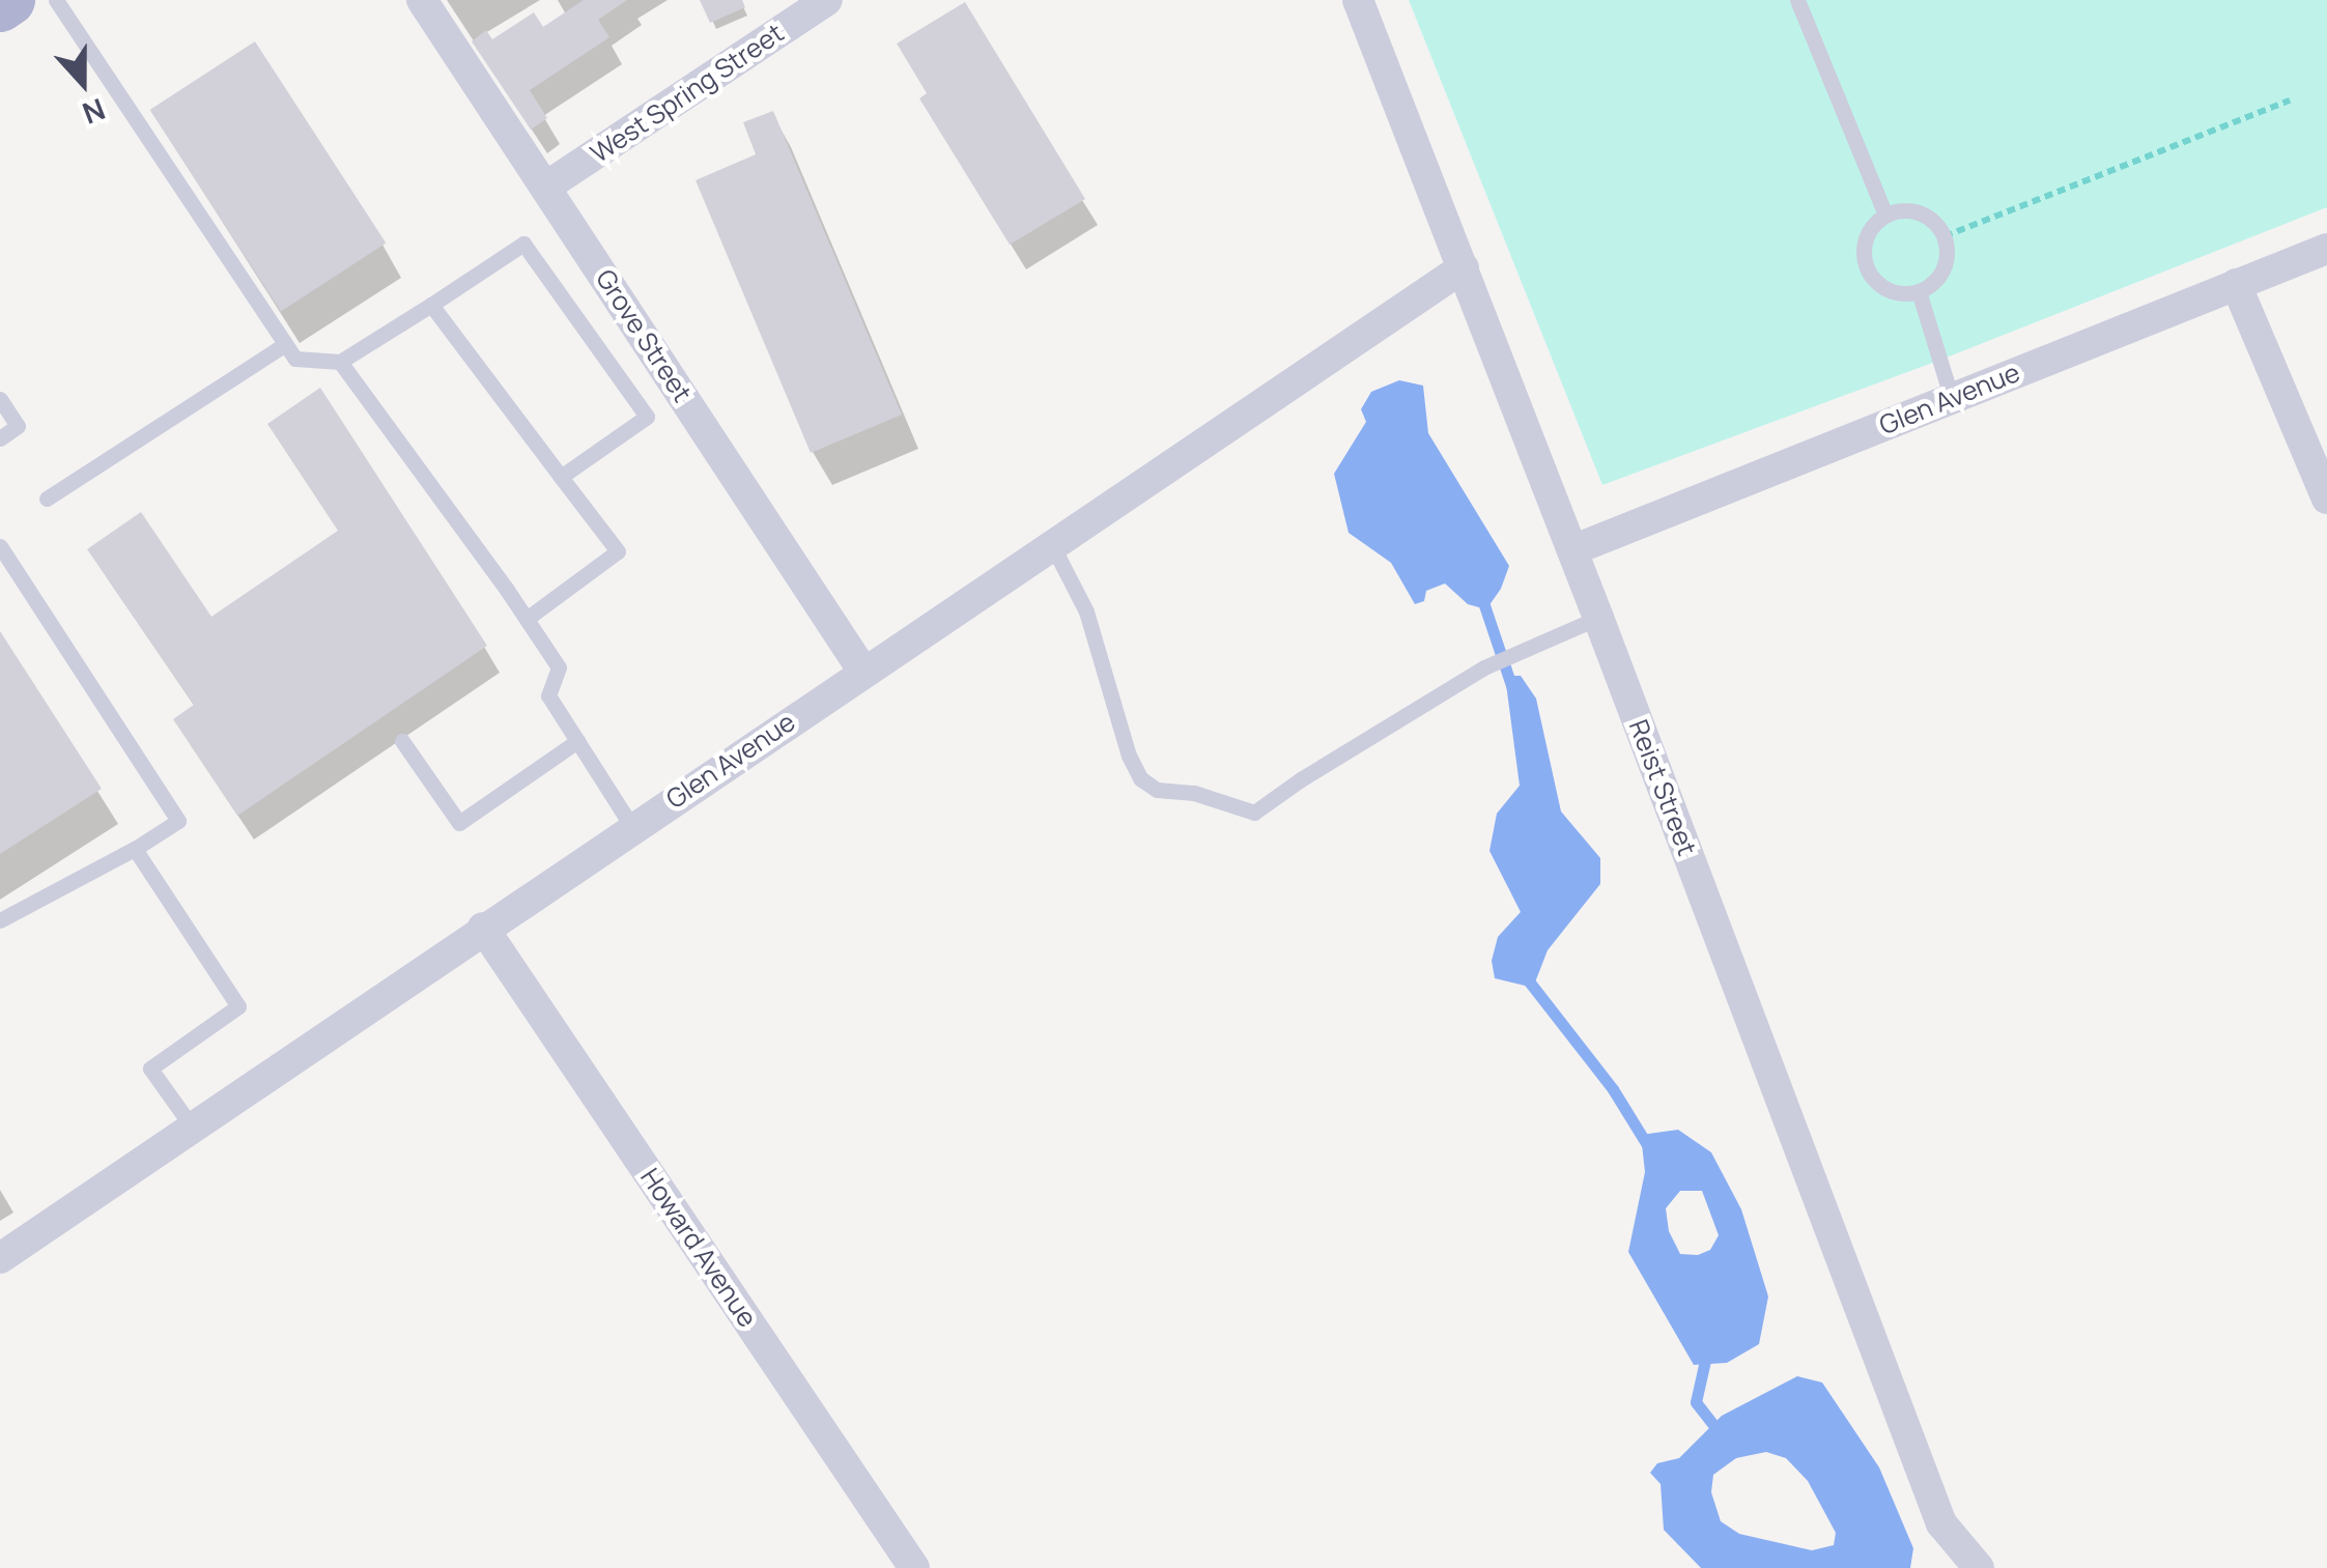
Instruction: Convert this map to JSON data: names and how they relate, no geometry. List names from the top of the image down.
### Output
{
  "streets": {
    "street": [
      "West Spring Street",
      "Grove Street",
      "Glen Avenue",
      "Reist Street",
      "Howard Avenue"
    ]
  },
  "crossings": [
    ["West Spring Street", "Grove Street"],
    ["Grove Street", "Glen Avenue"],
    ["Glen Avenue", "Reist Street"],
    ["Glen Avenue", "Howard Avenue"]
  ],
  "north": "bottom"
}
